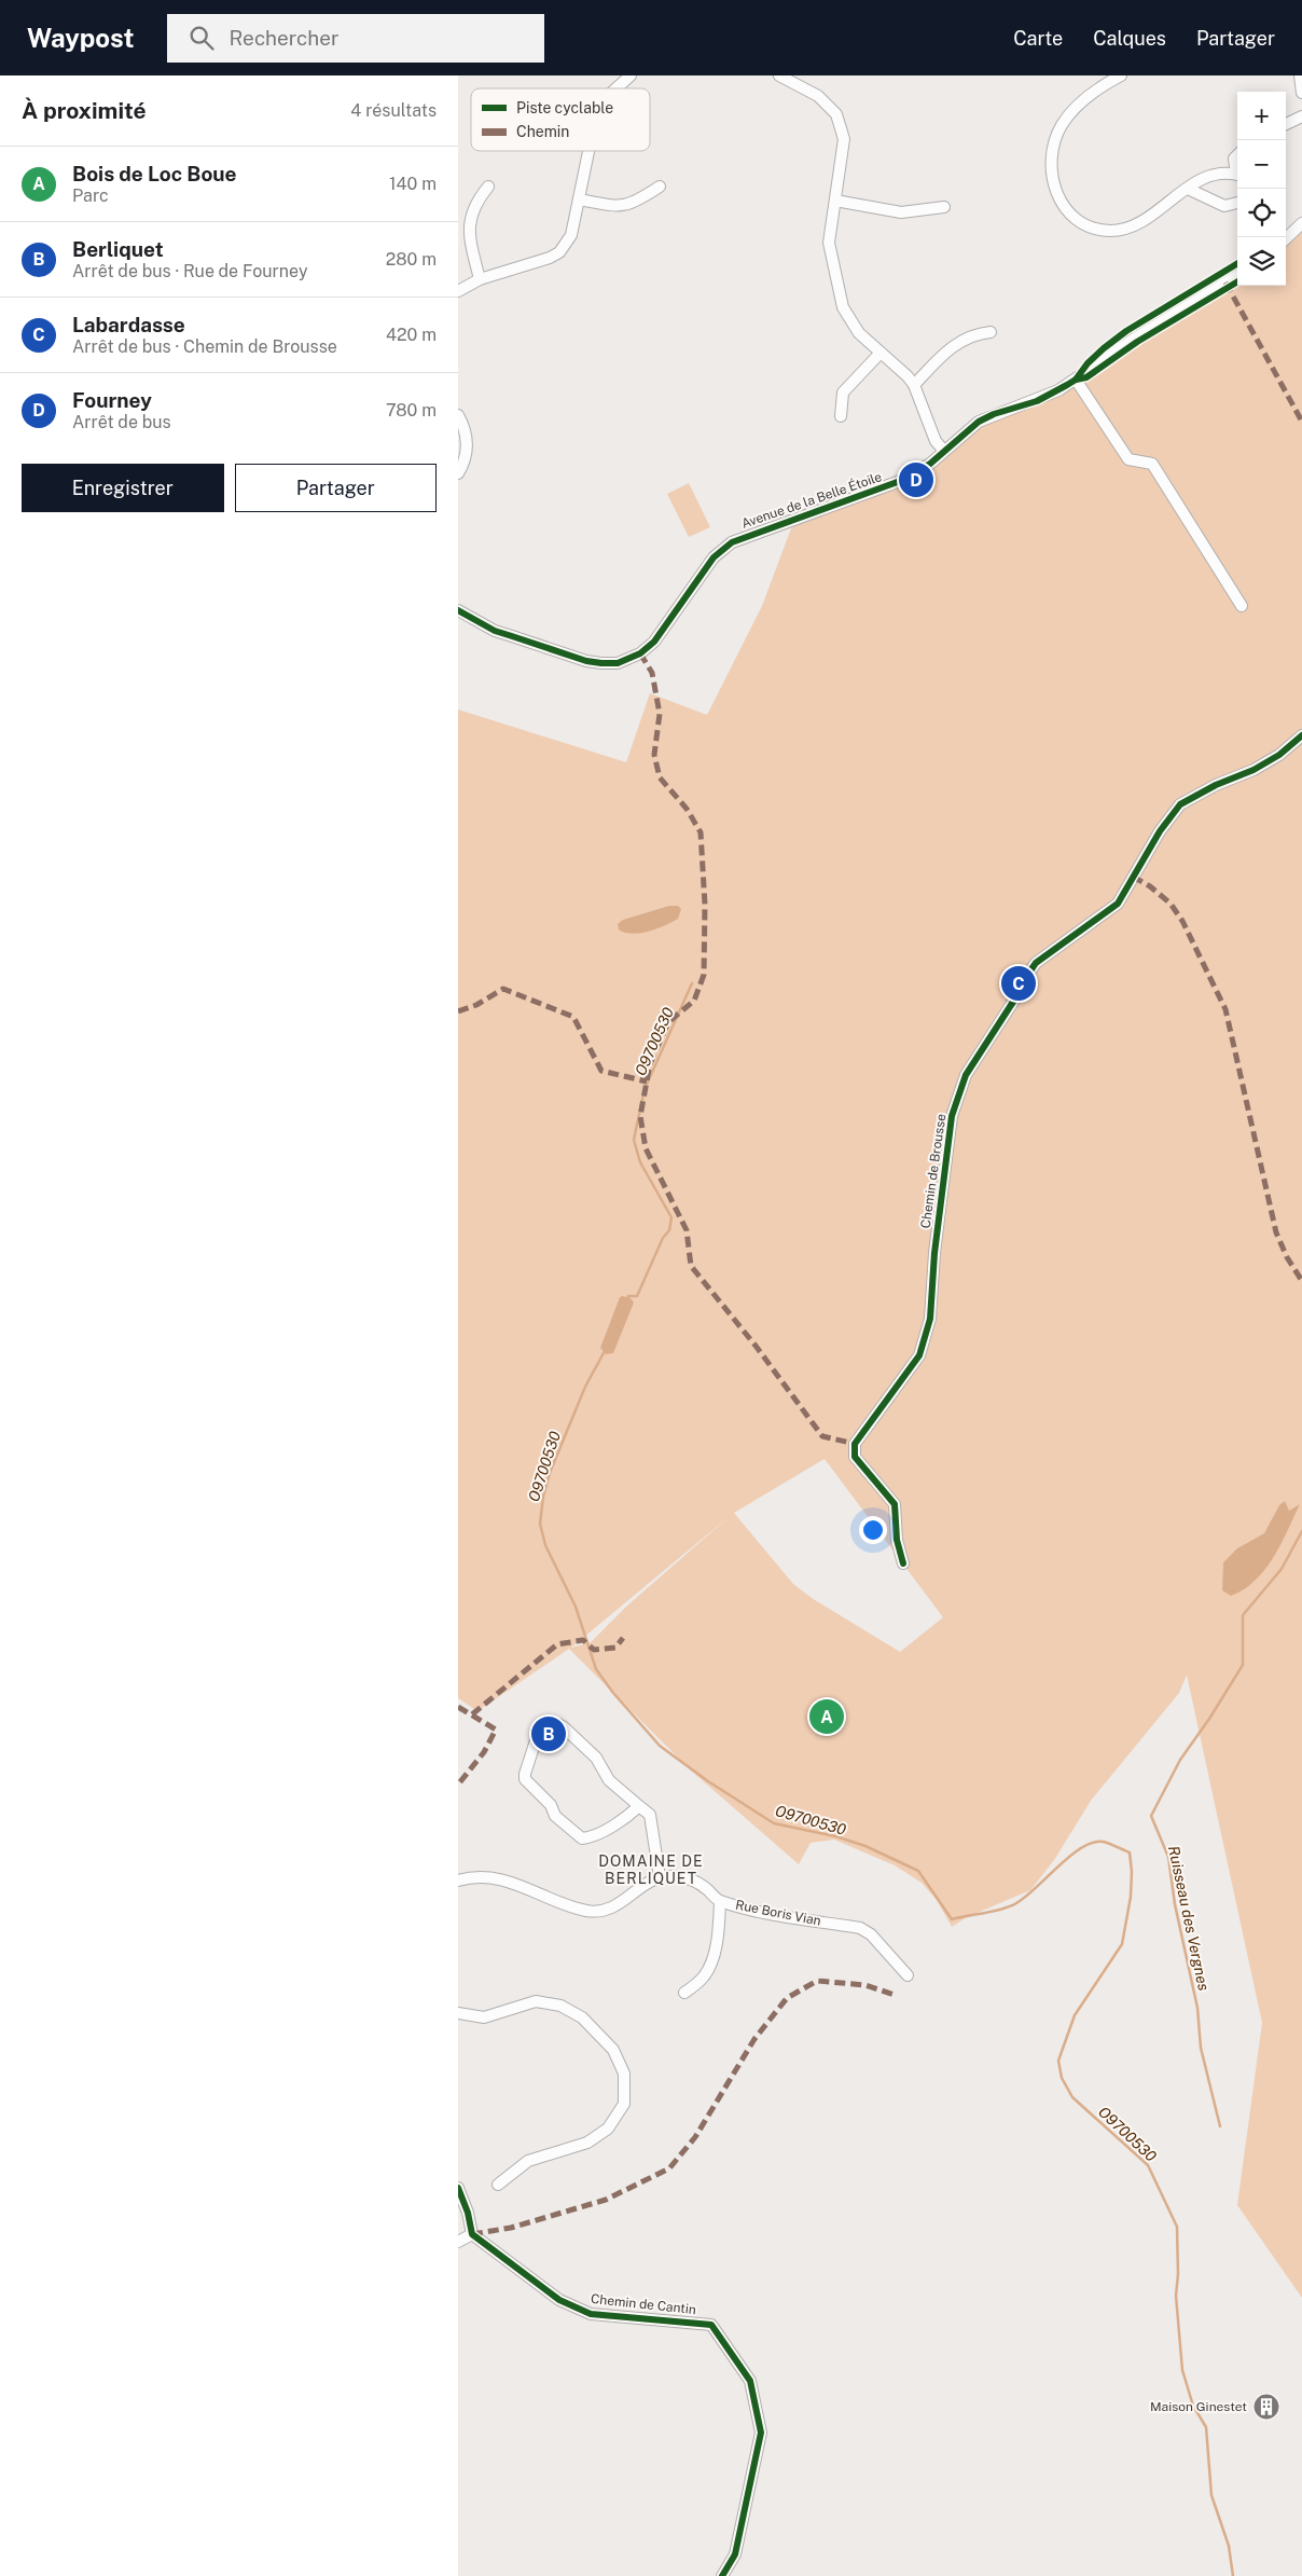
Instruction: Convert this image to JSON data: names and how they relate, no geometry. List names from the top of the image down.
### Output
{
  "streets": {
    "street": [
      "Avenue de la Belle Étoile",
      "Chemin de Brousse",
      "Rue Boris Vian",
      "Chemin de Cantin"
    ]
  },
  "districts": ["DOMAINE DE BERLIQUET"],
  "water": ["O9700530", "Ruisseau des Vergnes"],
  "places": {
    "building": ["Maison Ginestet"]
  },
  "legend": ["Piste cyclable", "Chemin"],
  "page": {
    "header": "Waypost",
    "search": "Rechercher",
    "nav": ["Carte", "Calques", "Partager"],
    "heading": ["À proximité", "4 résultats"],
    "map_buttons": ["+", "−"],
    "list": [
      {
        "mark": "A",
        "name": "Bois de Loc Boue",
        "note": "Parc",
        "value": "140 m"
      },
      {
        "mark": "B",
        "name": "Berliquet",
        "note": "Arrêt de bus · Rue de Fourney",
        "value": "280 m"
      },
      {
        "mark": "C",
        "name": "Labardasse",
        "note": "Arrêt de bus · Chemin de Brousse",
        "value": "420 m"
      },
      {
        "mark": "D",
        "name": "Fourney",
        "note": "Arrêt de bus",
        "value": "780 m"
      }
    ],
    "buttons": ["Enregistrer", "Partager"],
    "pins": [
      "D",
      "C",
      "A",
      "B"
    ]
  }
}
